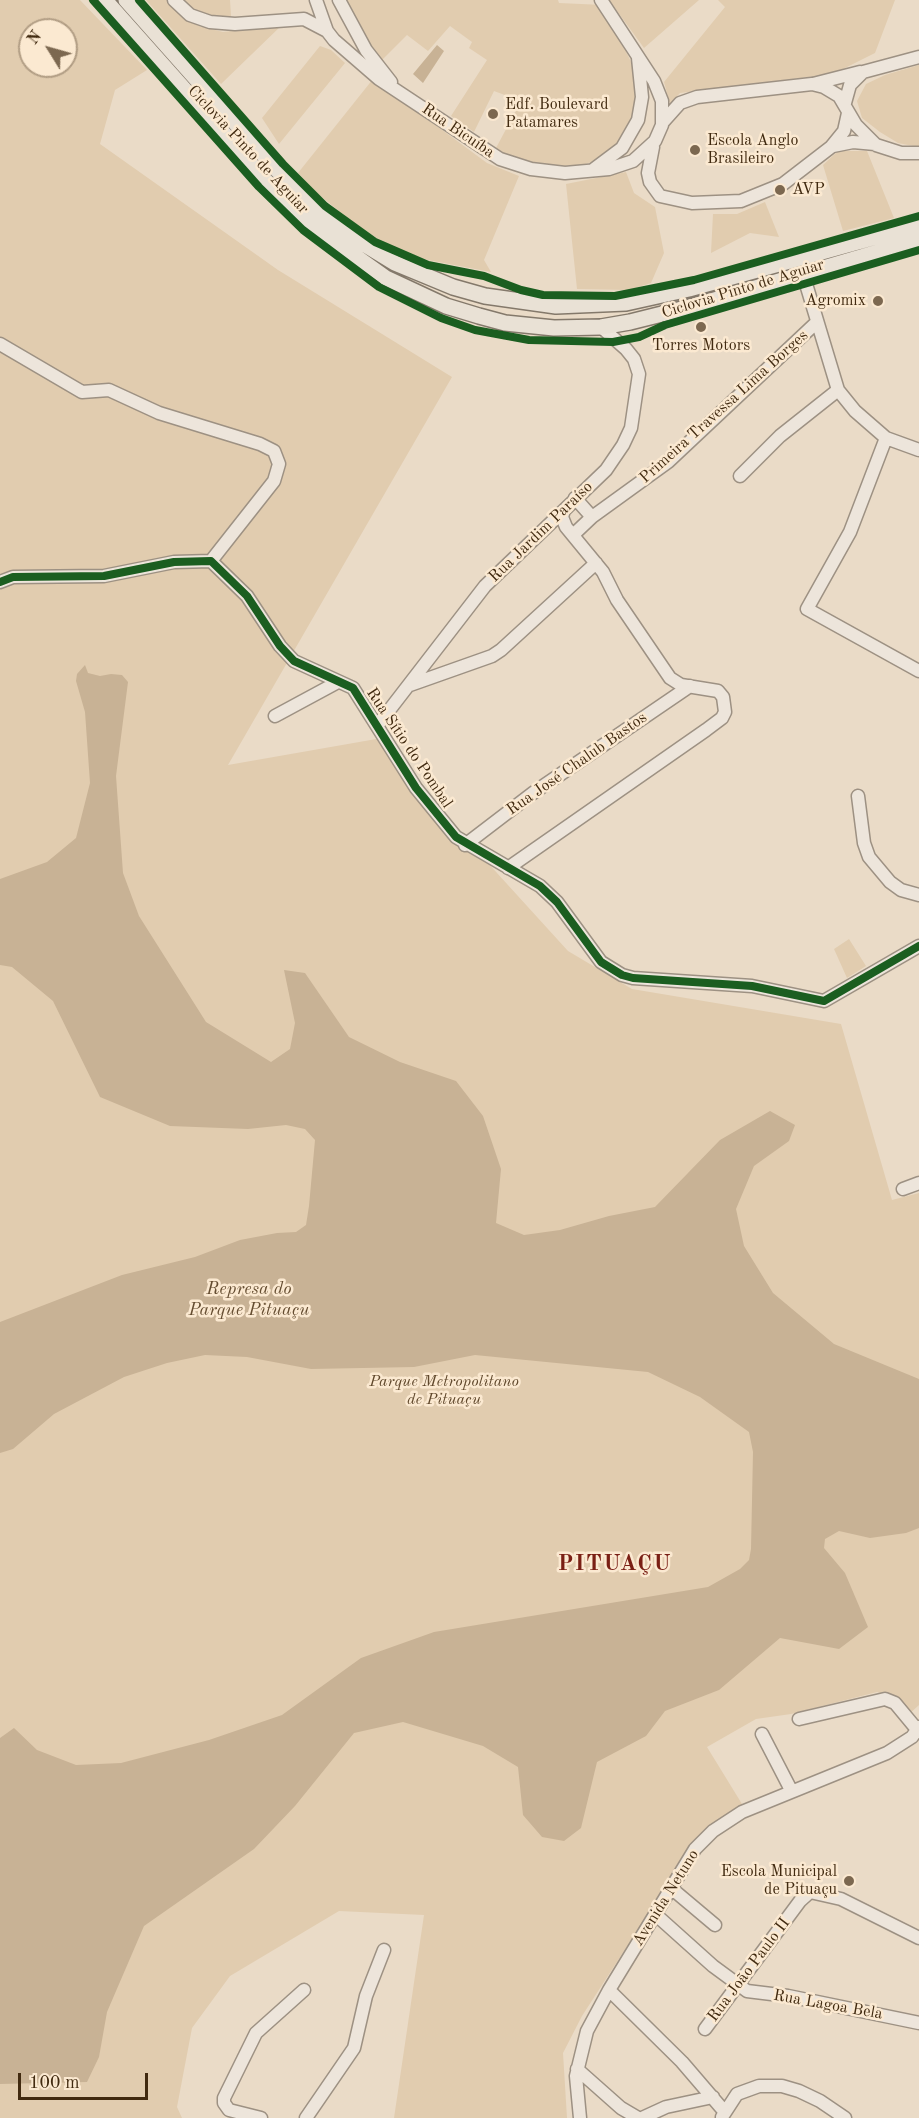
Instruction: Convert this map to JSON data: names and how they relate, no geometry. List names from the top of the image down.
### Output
{
  "streets": {
    "street": [
      "Rua Bicuíba",
      "Primeira Travessa Lima Borges",
      "Rua Jardim Paraíso",
      "Rua Sítio do Pombal",
      "Rua José Chalub Bastos",
      "Avenida Netuno",
      "Rua João Paulo II",
      "Rua Lagoa Bela"
    ],
    "cycle path": ["Ciclovia Pinto de Aguiar"]
  },
  "crossings": [
    ["Rua Jardim Paraíso", "Rua Sítio do Pombal"],
    ["Rua Sítio do Pombal", "Rua José Chalub Bastos"],
    ["Rua João Paulo II", "Rua Lagoa Bela"]
  ],
  "districts": ["PITUAÇU"],
  "water": ["Represa do Parque Pituaçu"],
  "parks": ["Parque Metropolitano de Pituaçu"],
  "places": [
    "Edf. Boulevard Patamares",
    "Escola Anglo Brasileiro",
    "AVP",
    "Agromix",
    "Torres Motors",
    "Escola Municipal de Pituaçu"
  ],
  "scale_bar": "100 m",
  "north": "top left"
}
